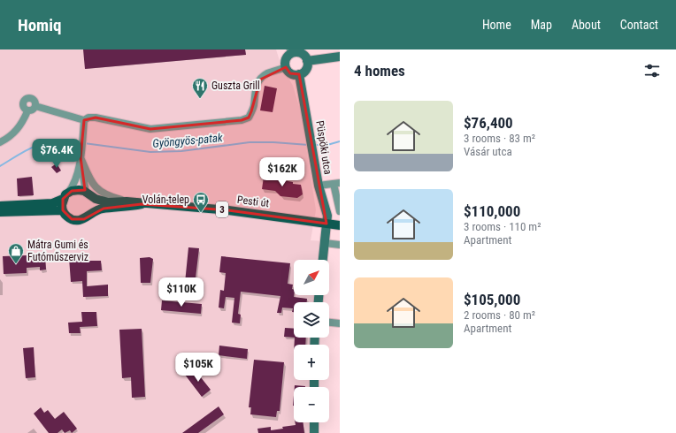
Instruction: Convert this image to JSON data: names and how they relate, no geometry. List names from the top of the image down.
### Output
{
  "streets": {
    "main road": ["Pesti út", "3"],
    "street": ["Püspöki utca"]
  },
  "crossings": [
    ["Püspöki utca", "Pesti út"]
  ],
  "water": ["Gyöngyös-patak"],
  "places": {
    "restaurant": ["Guszta Grill"],
    "bus stop": ["Volán-telep"],
    "shop": ["Mátra Gumi és Futóműszerviz"]
  },
  "north": "top right",
  "page": {
    "header": "Homiq",
    "nav": [
      "Home",
      "Map",
      "About",
      "Contact"
    ],
    "heading": "4 homes",
    "list": [
      {
        "name": "$76,400",
        "note": "3 rooms · 83 m² · Vásár utca"
      },
      {
        "name": "$110,000",
        "note": "3 rooms · 110 m² · Apartment"
      },
      {
        "name": "$105,000",
        "note": "2 rooms · 80 m² · Apartment"
      }
    ],
    "price": [
      "$76.4K",
      "$162K",
      "$110K",
      "$105K"
    ],
    "map_buttons": ["+", "−"]
  }
}
